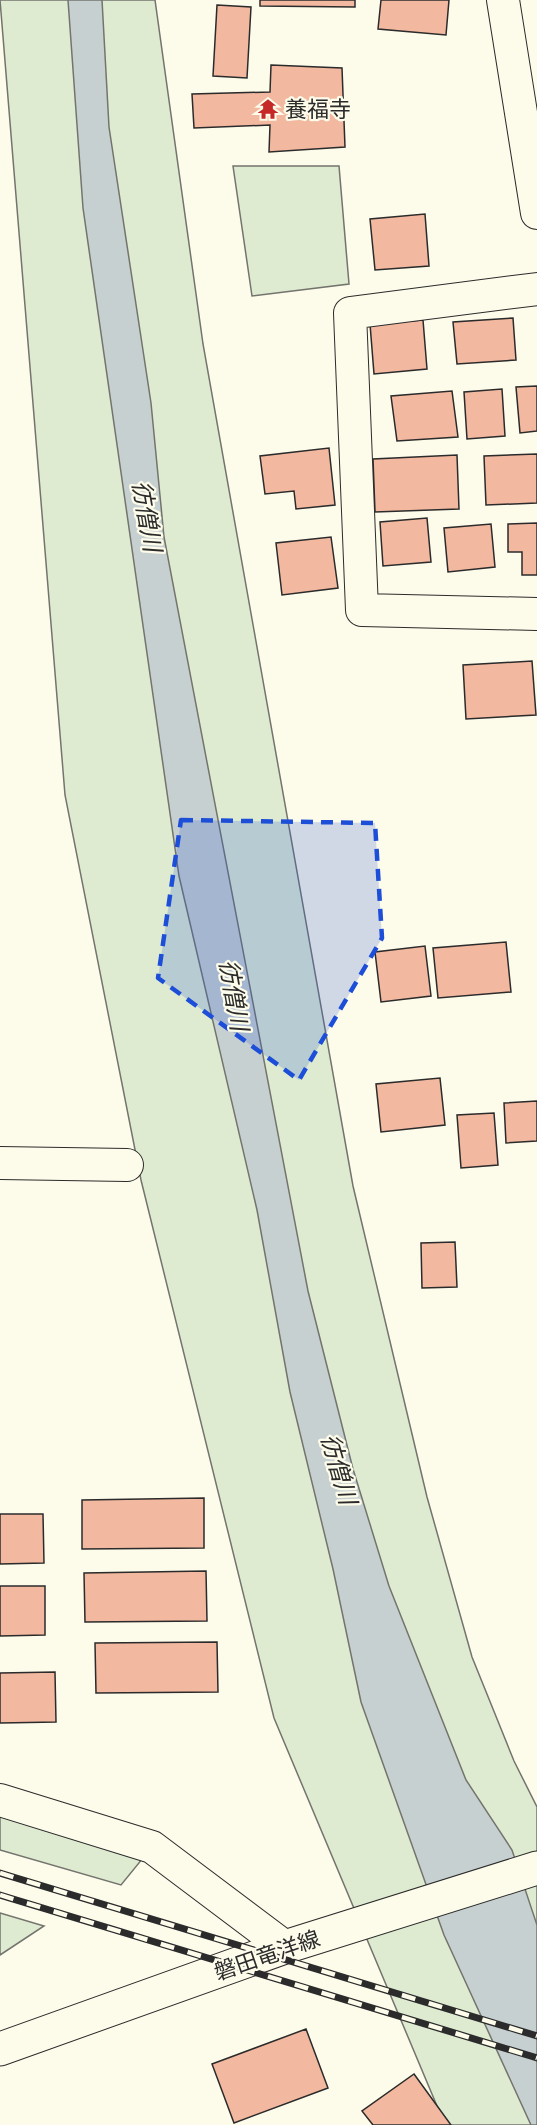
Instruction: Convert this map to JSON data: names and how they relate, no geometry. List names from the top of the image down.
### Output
{
  "streets": {
    "main road": ["磐田竜洋線"]
  },
  "water": ["彷僧川"],
  "places": {
    "temple": ["養福寺"]
  }
}
